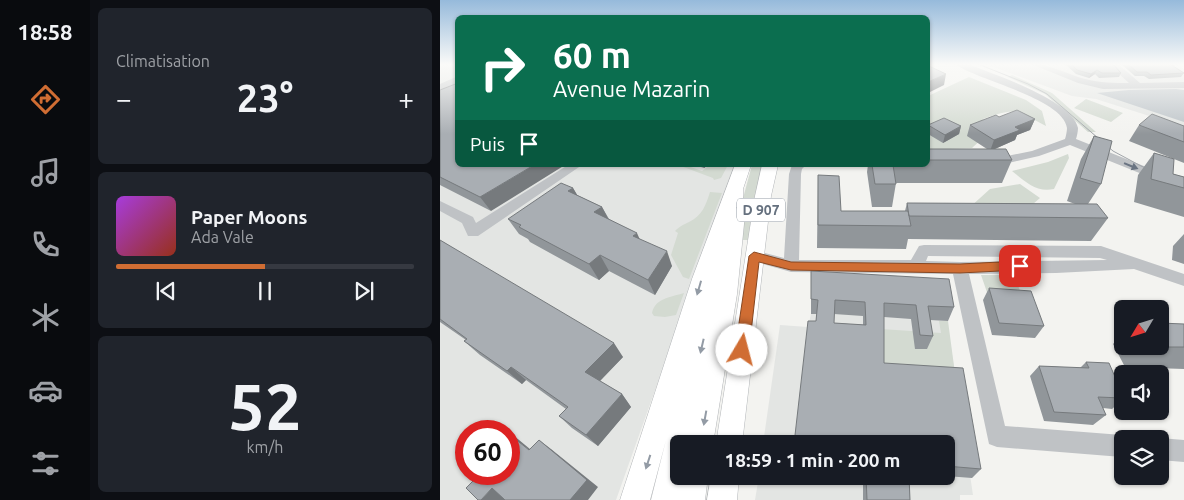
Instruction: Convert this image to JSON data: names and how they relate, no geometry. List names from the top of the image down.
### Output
{
  "streets": {
    "main road": ["D 907"]
  },
  "north": "bottom left",
  "page": {
    "tabs": "18:58",
    "tile": [
      "Climatisation",
      ["52", "km/h"]
    ],
    "turn": ["60 m", "Avenue Mazarin"],
    "heat": ["−", "23°", "+"],
    "then": "Puis",
    "song": ["Paper Moons", "Ada Vale"],
    "limit": "60",
    "trip": "18:59 · 1 min · 200 m"
  }
}
